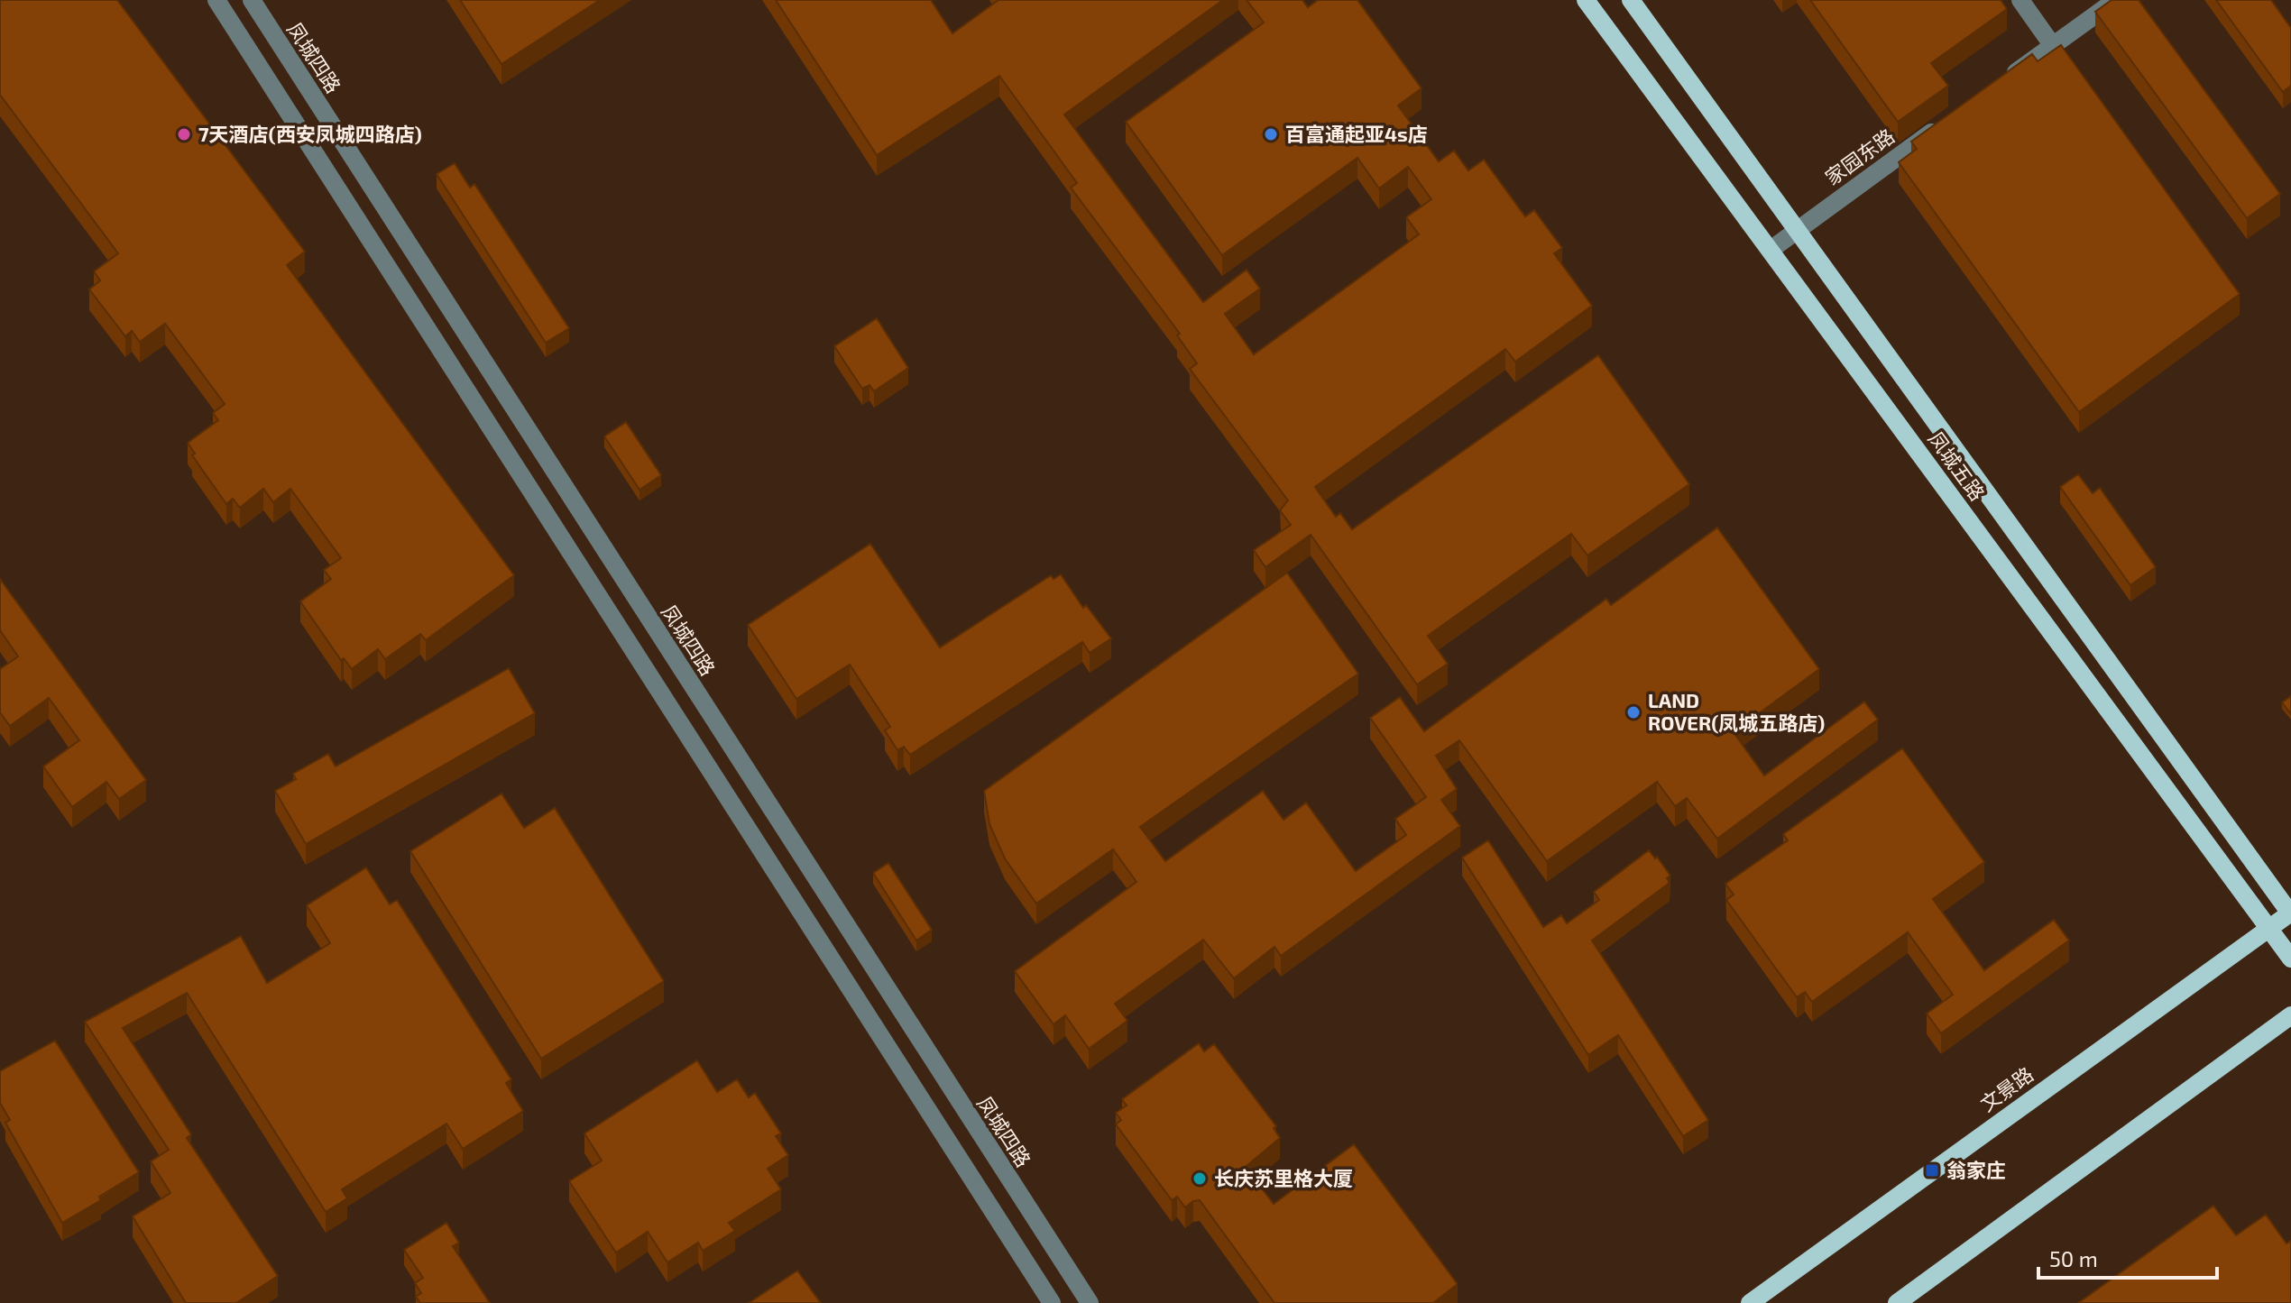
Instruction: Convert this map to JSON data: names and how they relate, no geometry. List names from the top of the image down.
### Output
{
  "streets": {
    "main road": ["凤城五路", "文景路"],
    "street": ["凤城四路", "家园东路"]
  },
  "crossings": [
    ["家园东路", "凤城五路"],
    ["凤城五路", "文景路"]
  ],
  "places": {
    "other": [
      "7天酒店(西安凤城四路店)",
      "百富通起亚4s店",
      "LAND ROVER(凤城五路店)",
      "长庆苏里格大厦"
    ],
    "transit": ["翁家庄"]
  },
  "scale_bar": "50 m"
}
